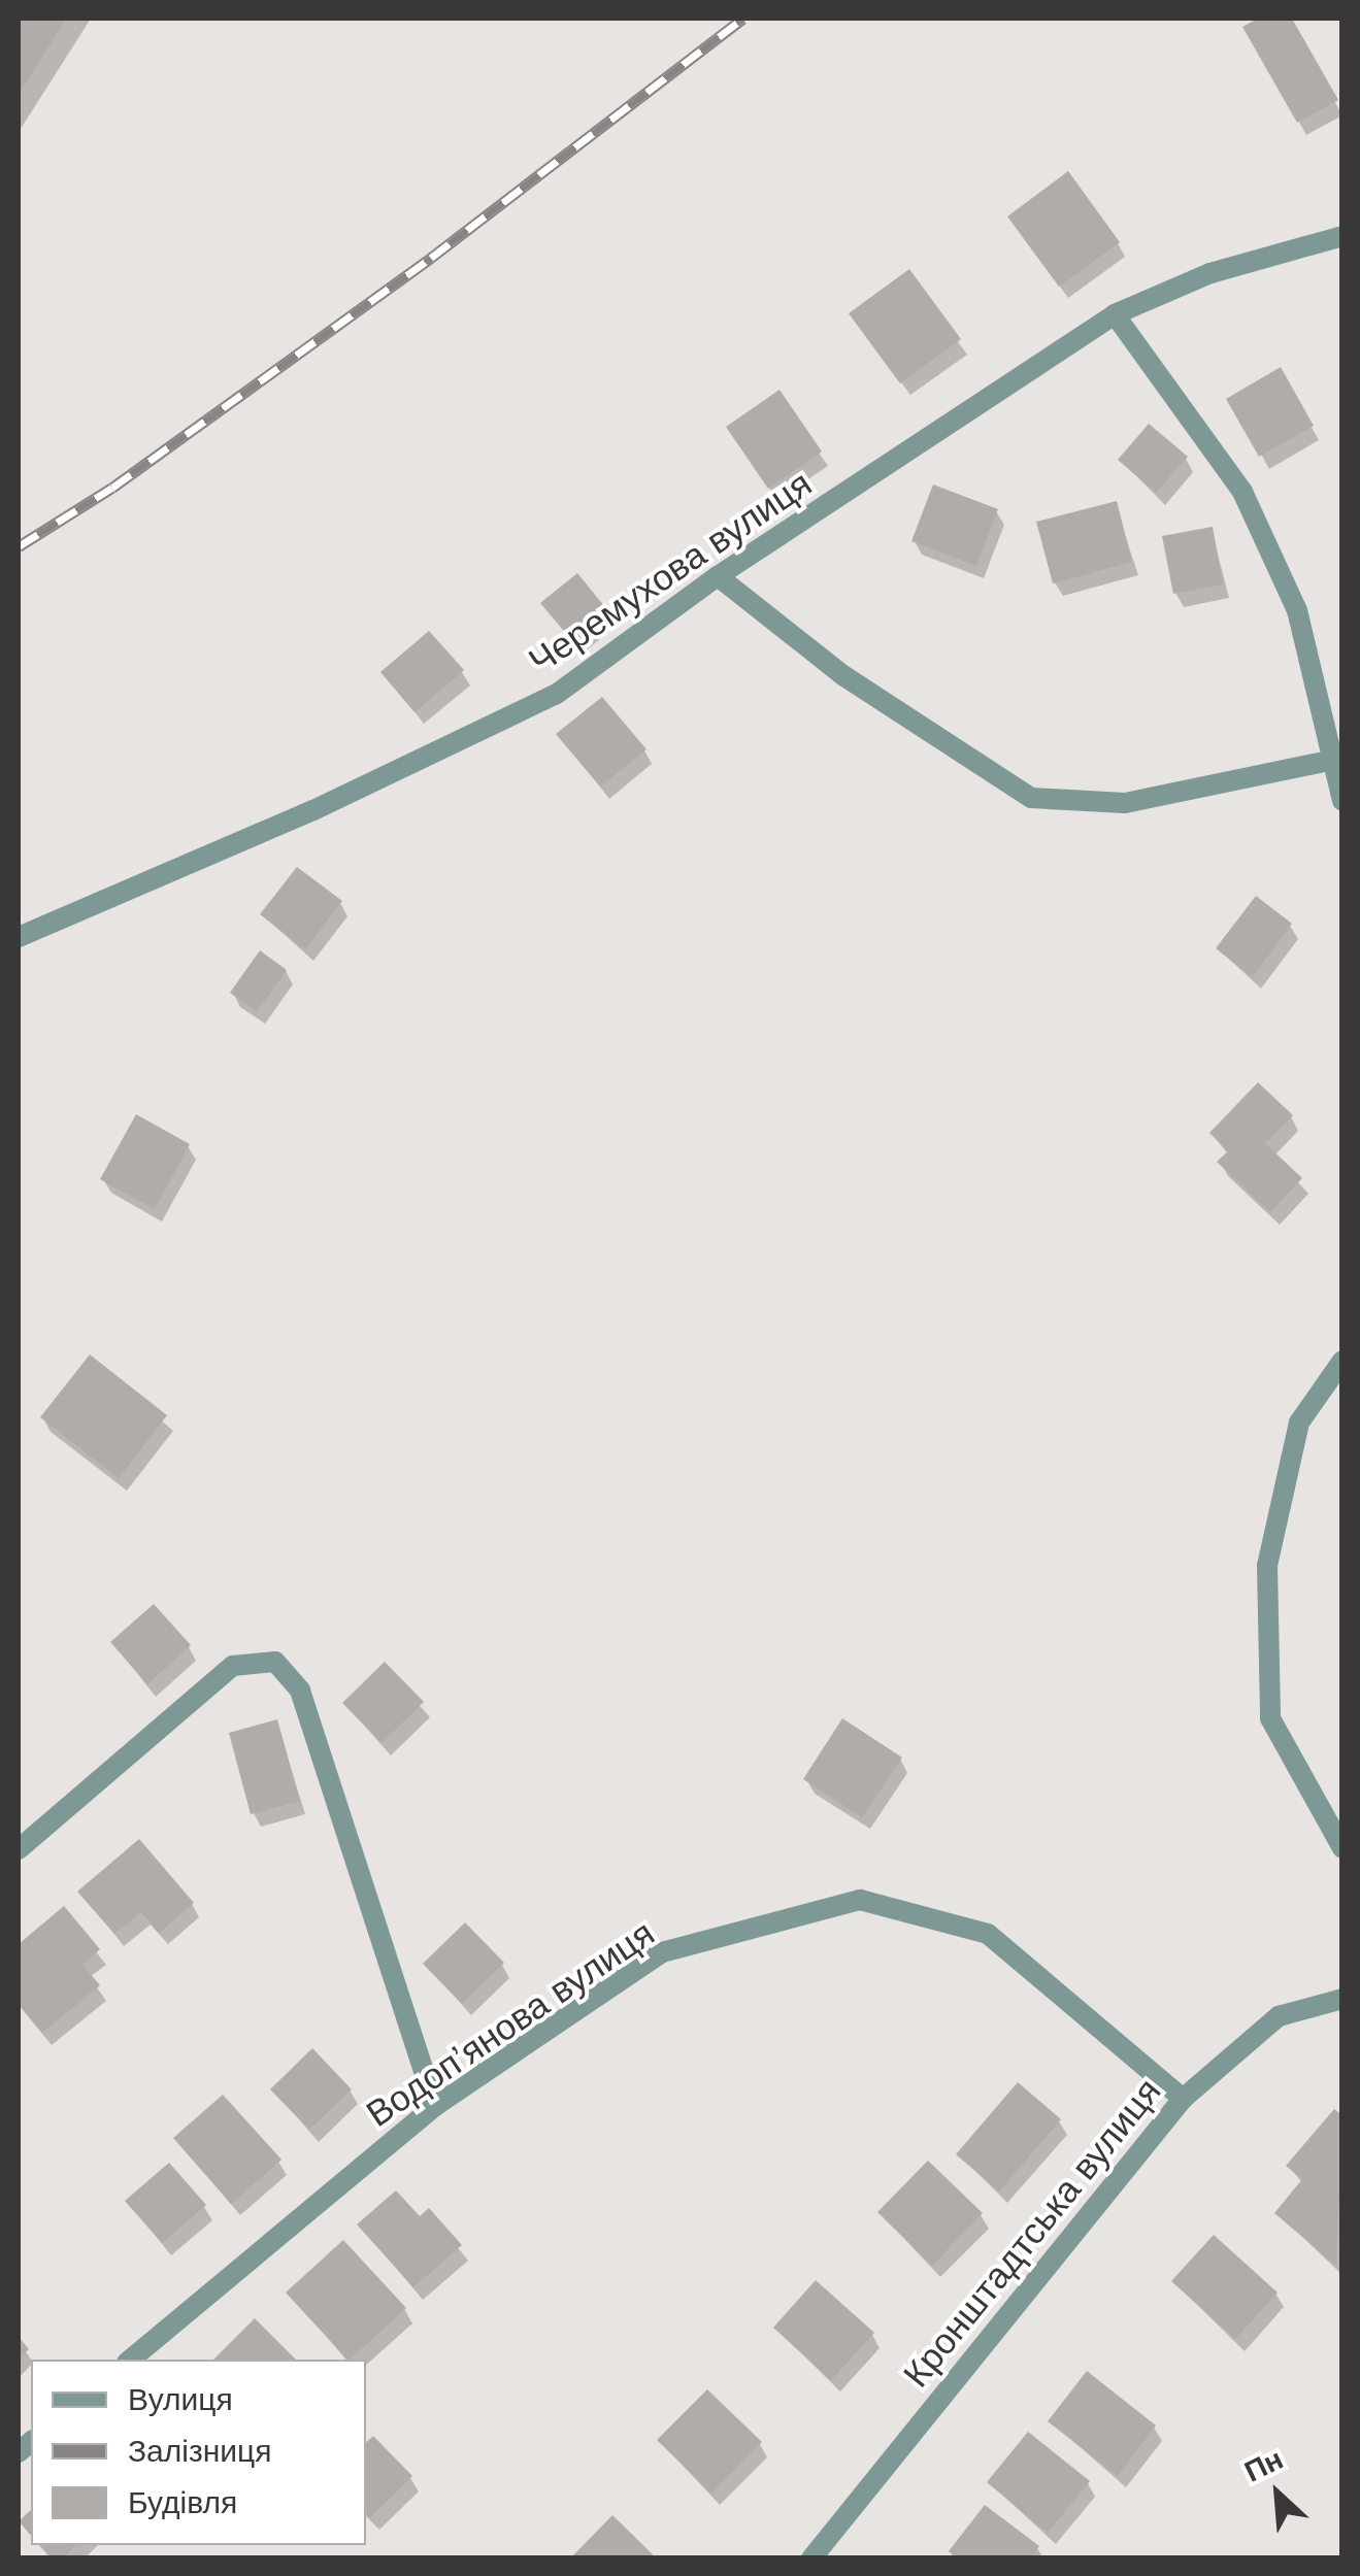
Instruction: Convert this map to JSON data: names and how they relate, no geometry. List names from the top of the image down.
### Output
{
  "streets": {
    "street": ["Черемухова вулиця", "Водоп’янова вулиця", "Кронштадтська вулиця"]
  },
  "crossings": [
    ["Водоп’янова вулиця", "Кронштадтська вулиця"]
  ],
  "legend": ["Вулиця", "Залізниця", "Будівля"],
  "north": "top left"
}
